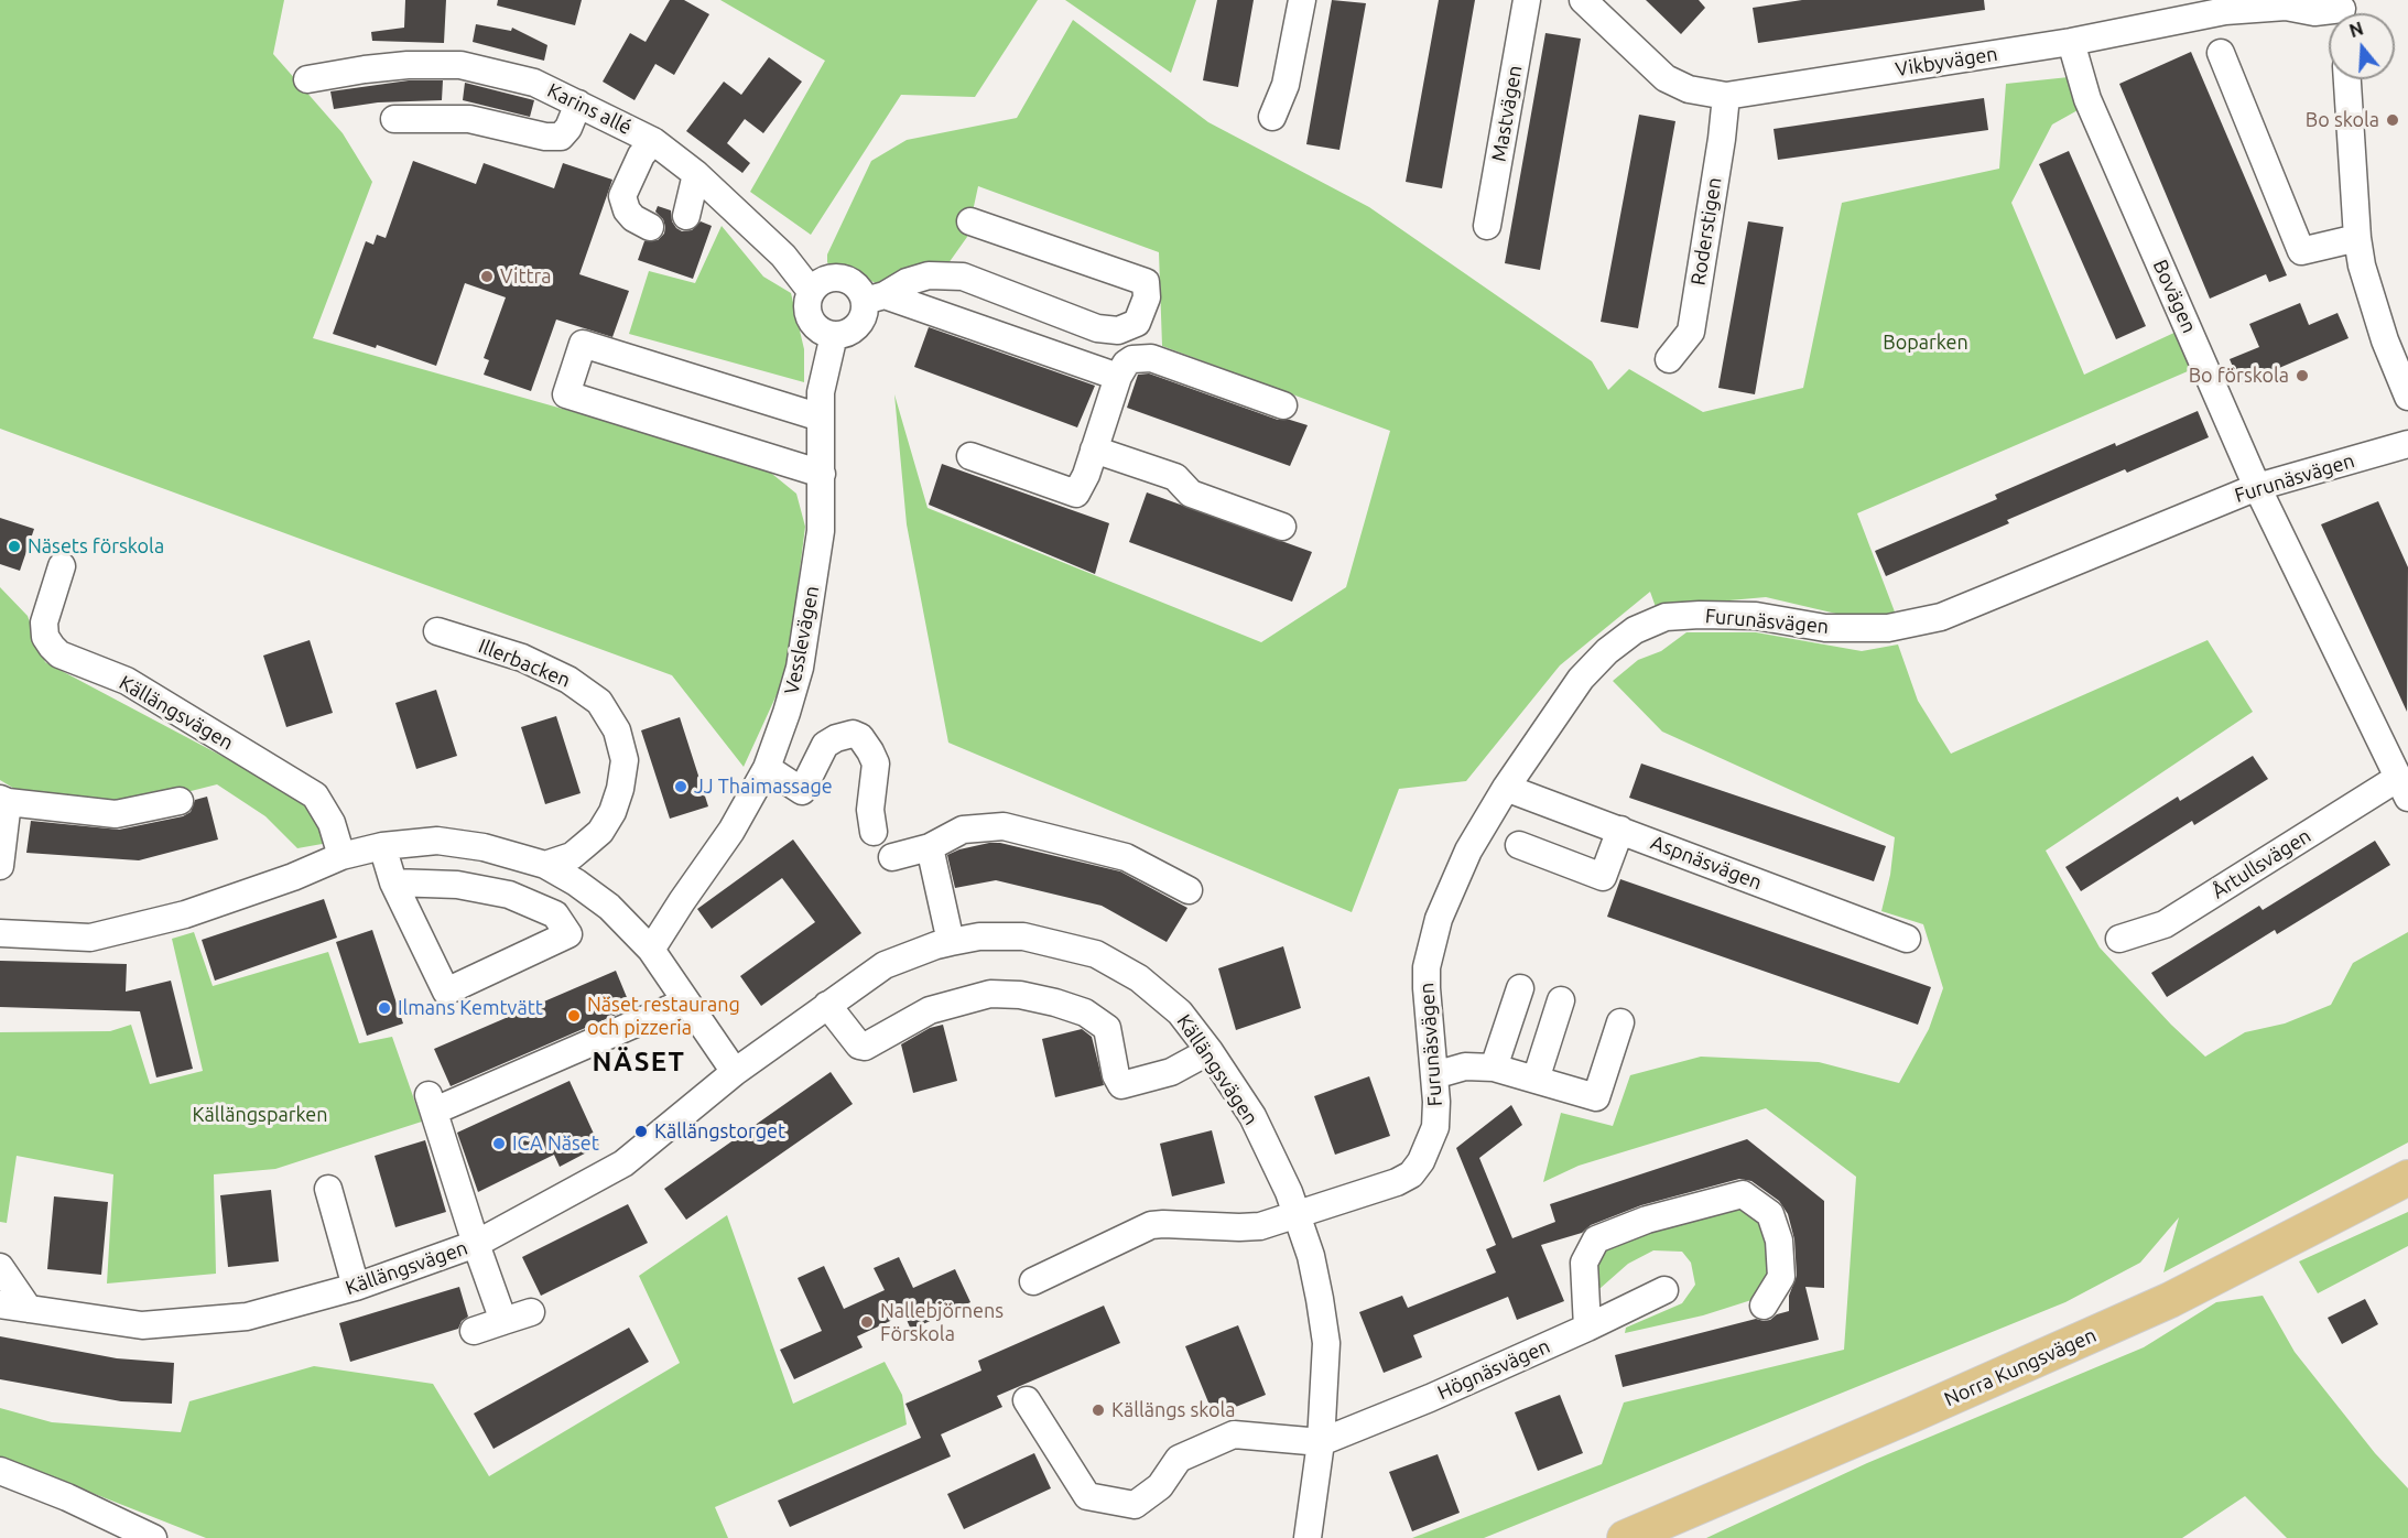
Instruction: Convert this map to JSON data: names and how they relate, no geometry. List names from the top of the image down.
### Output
{
  "streets": {
    "main road": ["Norra Kungsvägen"],
    "street": [
      "Vikbyvägen",
      "Karins allé",
      "Mastvägen",
      "Roderstigen",
      "Bovägen",
      "Furunäsvägen",
      "Vesslevägen",
      "Illerbacken",
      "Källängsvägen",
      "Aspnäsvägen",
      "Årtullsvägen",
      "Högnäsvägen"
    ]
  },
  "crossings": [
    ["Vikbyvägen", "Roderstigen"],
    ["Vikbyvägen", "Bovägen"],
    ["Karins allé", "Vesslevägen"],
    ["Bovägen", "Furunäsvägen"],
    ["Bovägen", "Årtullsvägen"],
    ["Furunäsvägen", "Källängsvägen"],
    ["Furunäsvägen", "Aspnäsvägen"],
    ["Källängsvägen", "Högnäsvägen"]
  ],
  "districts": ["NÄSET"],
  "parks": ["Boparken", "Källängsparken"],
  "places": [
    "Bo skola",
    "Vittra",
    "Bo förskola",
    "Näsets förskola",
    "JJ Thaimassage",
    "Ilmans Kemtvätt",
    "Näset restaurang och pizzeria",
    "Källängstorget",
    "ICA Näset",
    "Nallebjörnens Förskola",
    "Källängs skola"
  ],
  "north": "top"
}
